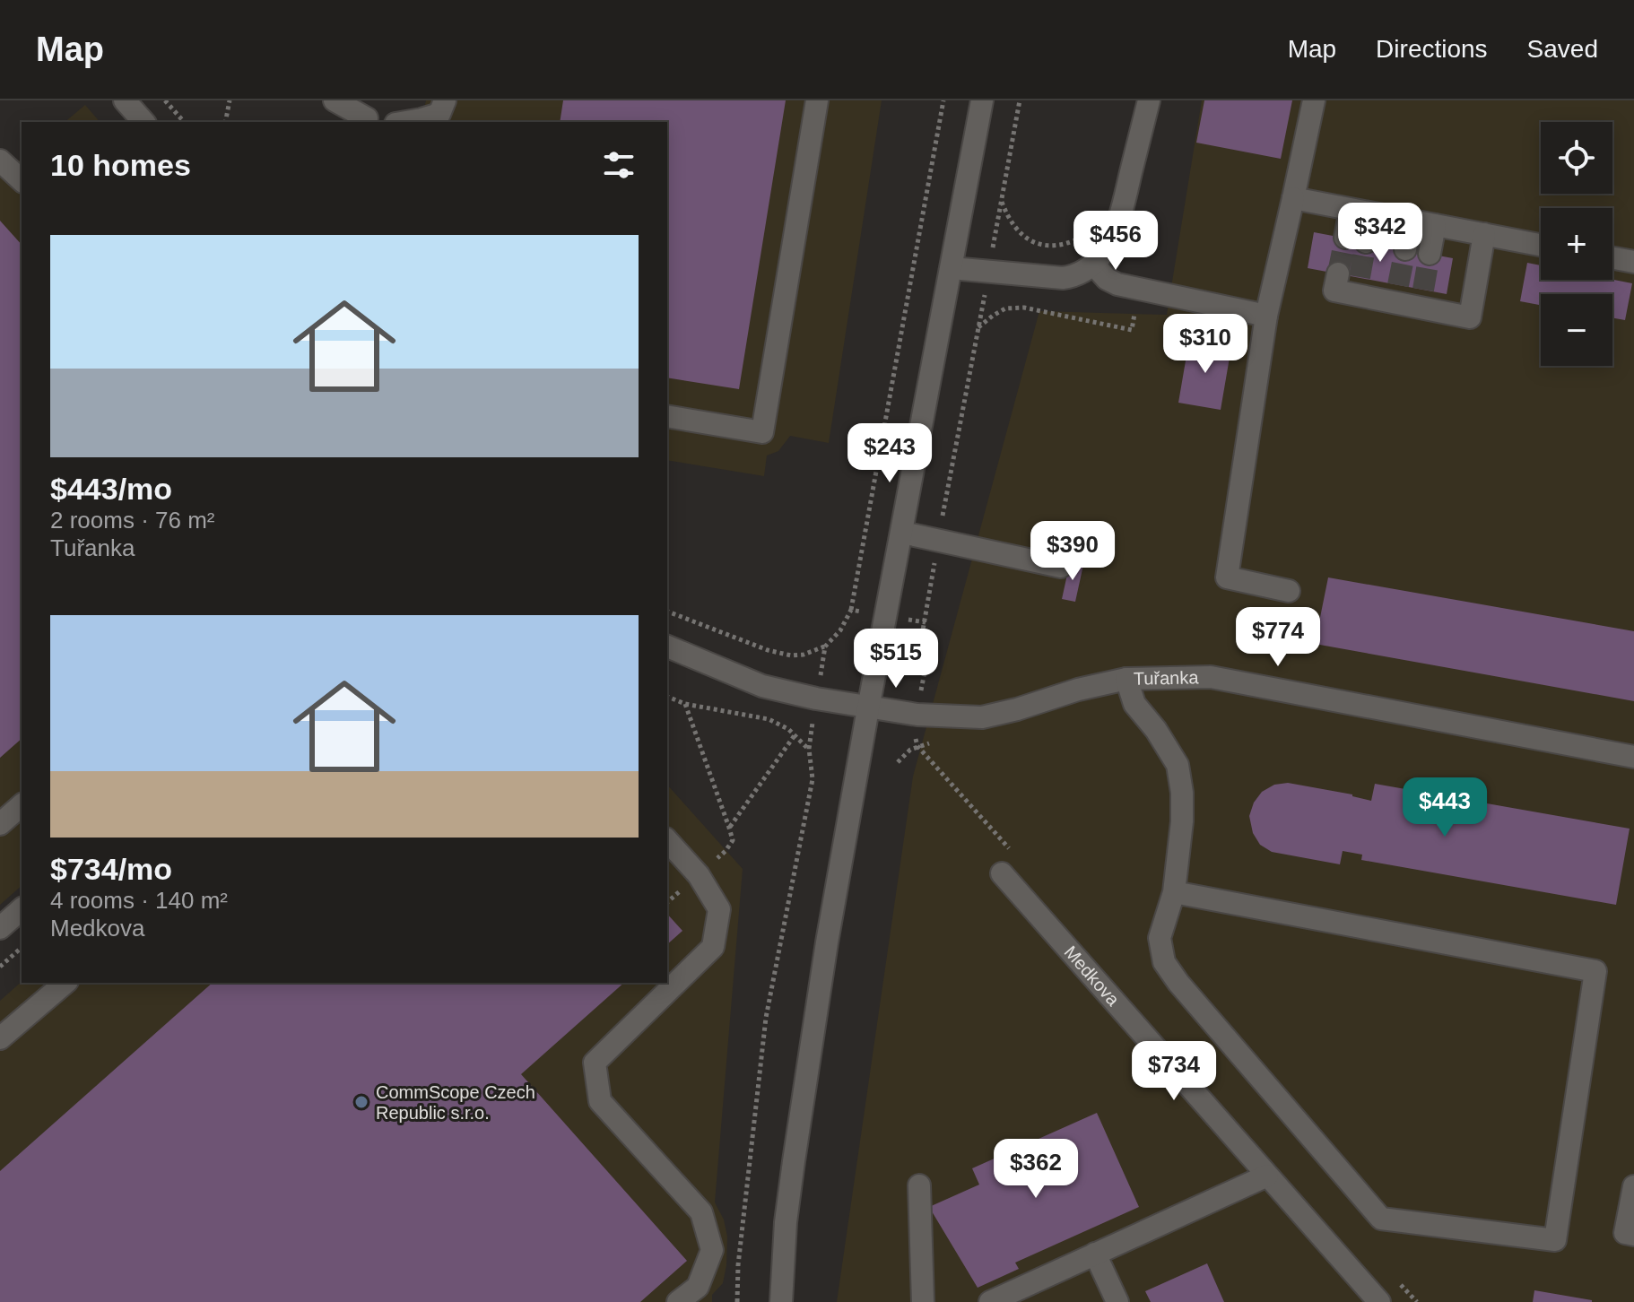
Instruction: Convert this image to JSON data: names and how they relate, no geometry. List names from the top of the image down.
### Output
{
  "streets": {
    "street": ["Tuřanka", "Medkova"]
  },
  "places": ["CommScope Czech Republic s.r.o."],
  "page": {
    "header": "Map",
    "nav": ["Map", "Directions", "Saved"],
    "map_buttons": ["+", "−"],
    "heading": "10 homes",
    "price": [
      "$342",
      "$456",
      "$310",
      "$243",
      "$390",
      "$774",
      "$515",
      "$443",
      "$734",
      "$362"
    ],
    "list": [
      {
        "name": "$443/mo",
        "note": "2 rooms · 76 m² · Tuřanka"
      },
      {
        "name": "$734/mo",
        "note": "4 rooms · 140 m² · Medkova"
      }
    ]
  }
}
